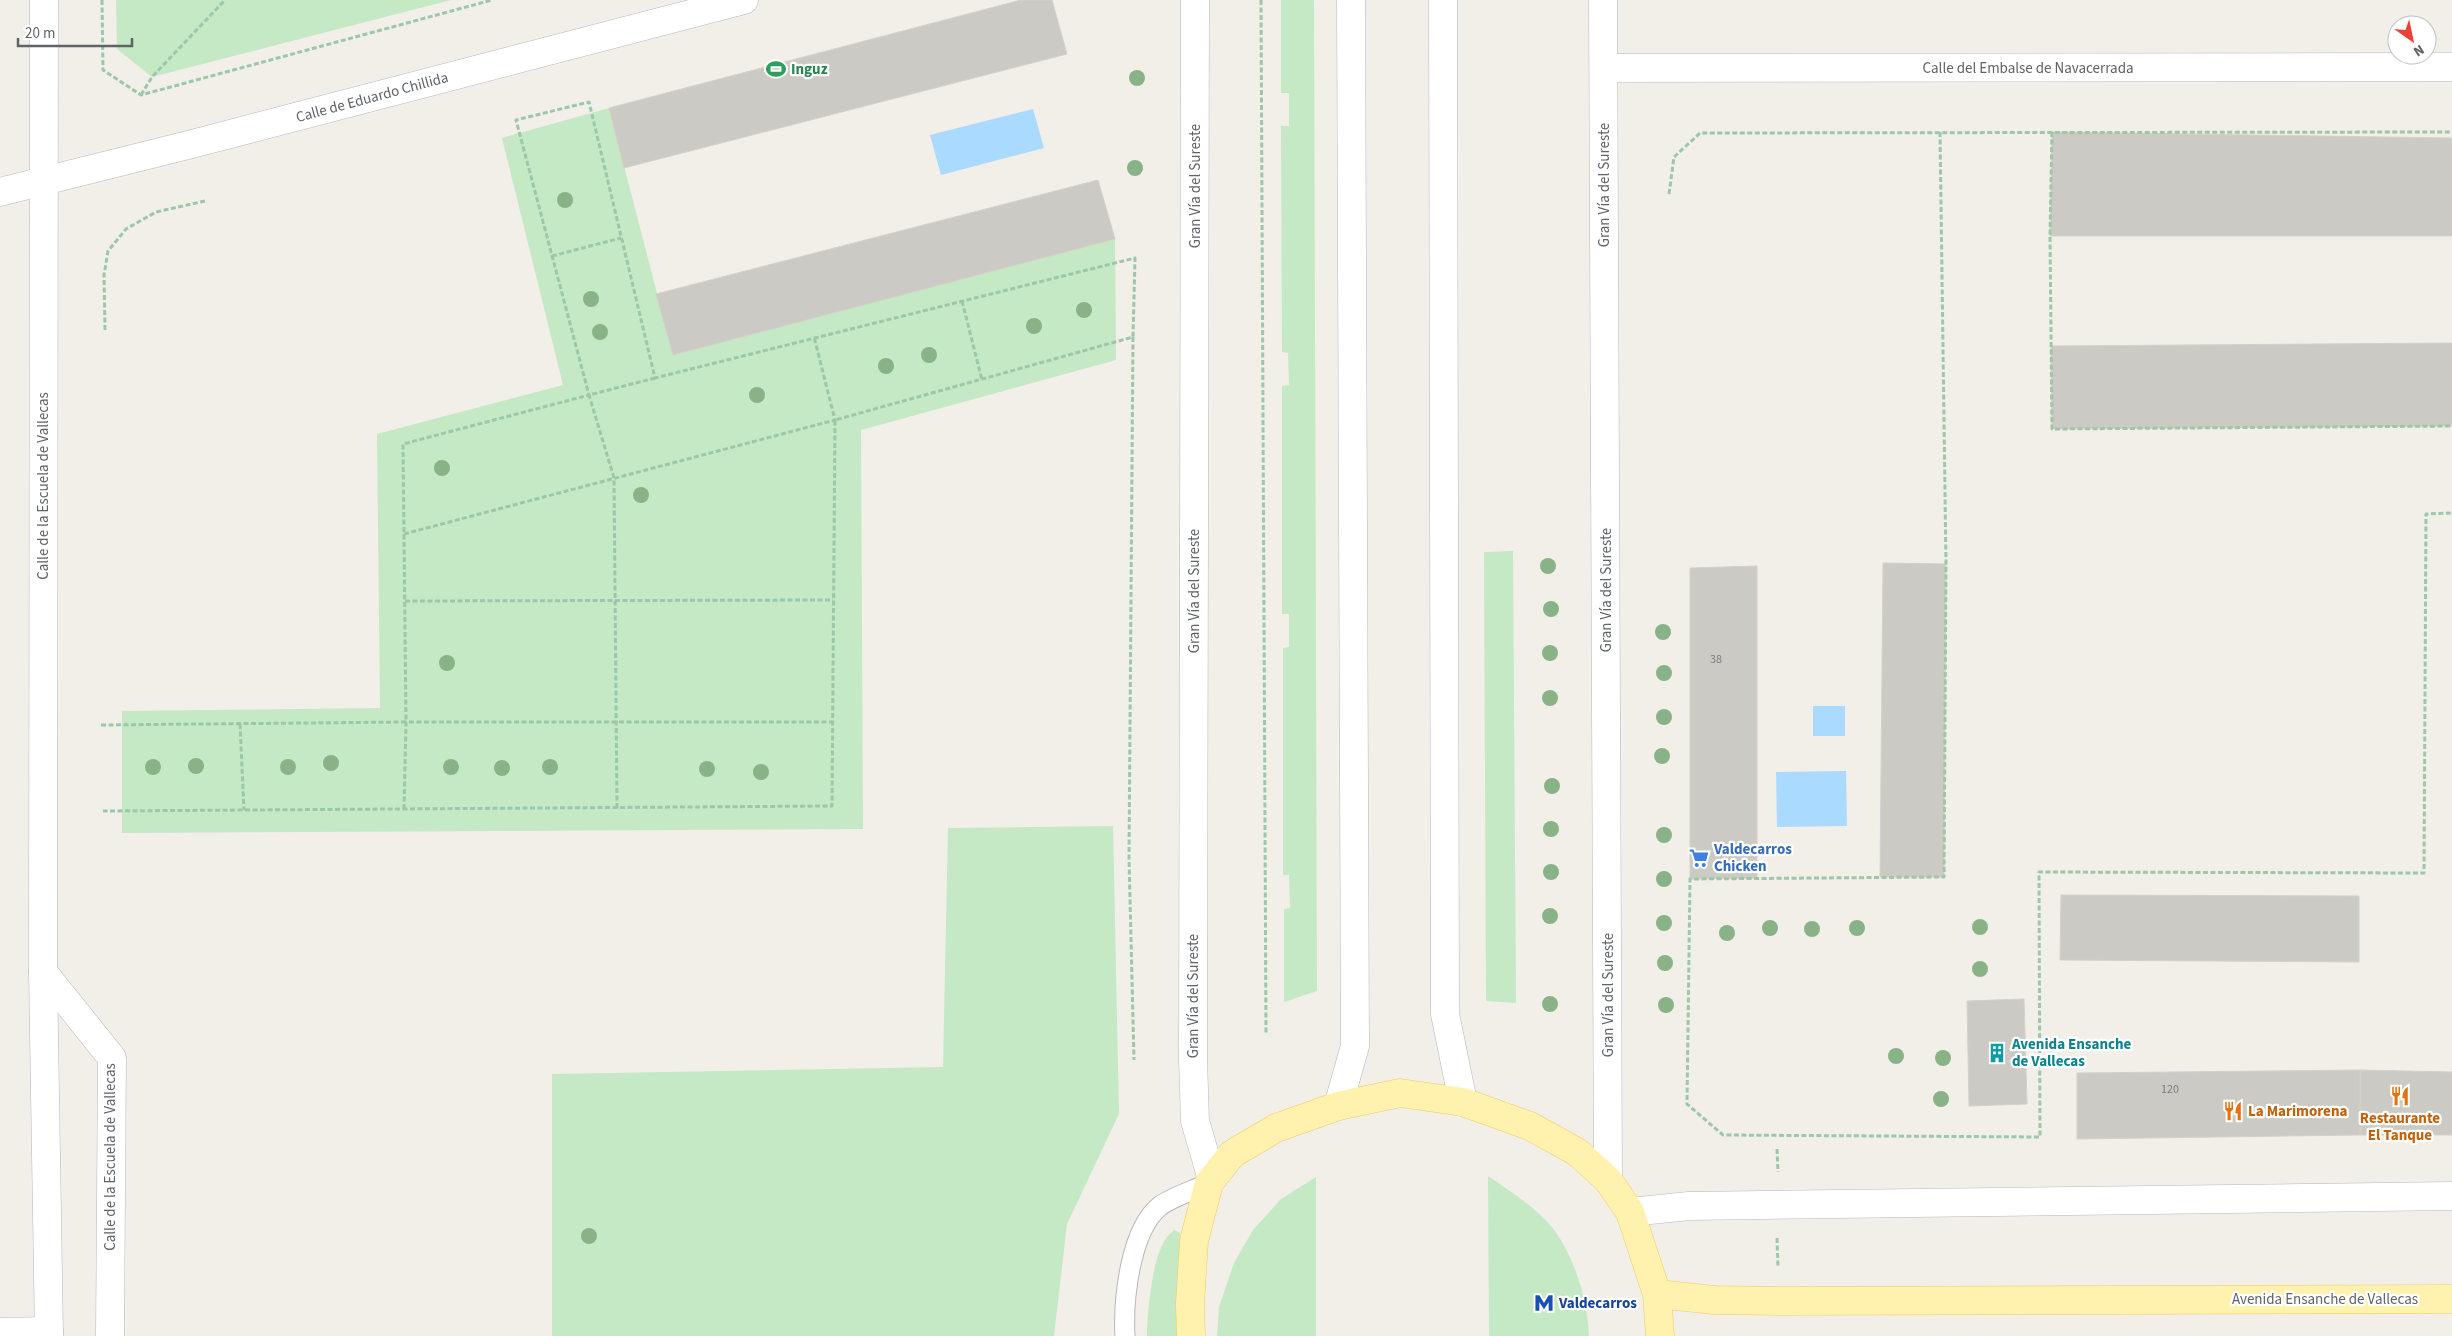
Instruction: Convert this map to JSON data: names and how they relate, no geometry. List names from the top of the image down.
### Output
{
  "streets": {
    "main road": ["Avenida Ensanche de Vallecas"],
    "street": [
      "Calle del Embalse de Navacerrada",
      "Calle de Eduardo Chillida",
      "Gran Vía del Sureste",
      "Calle de la Escuela de Vallecas"
    ]
  },
  "crossings": [
    ["Calle del Embalse de Navacerrada", "Gran Vía del Sureste"],
    ["Calle de Eduardo Chillida", "Calle de la Escuela de Vallecas"]
  ],
  "places": {
    "sports": ["Inguz"],
    "supermarket": ["Valdecarros Chicken"],
    "building": ["Avenida Ensanche de Vallecas"],
    "restaurant": ["Restaurante El Tanque", "La Marimorena"],
    "metro station": ["Valdecarros"]
  },
  "house_numbers": ["38", "120"],
  "scale_bar": "20 m",
  "north": "bottom right"
}
